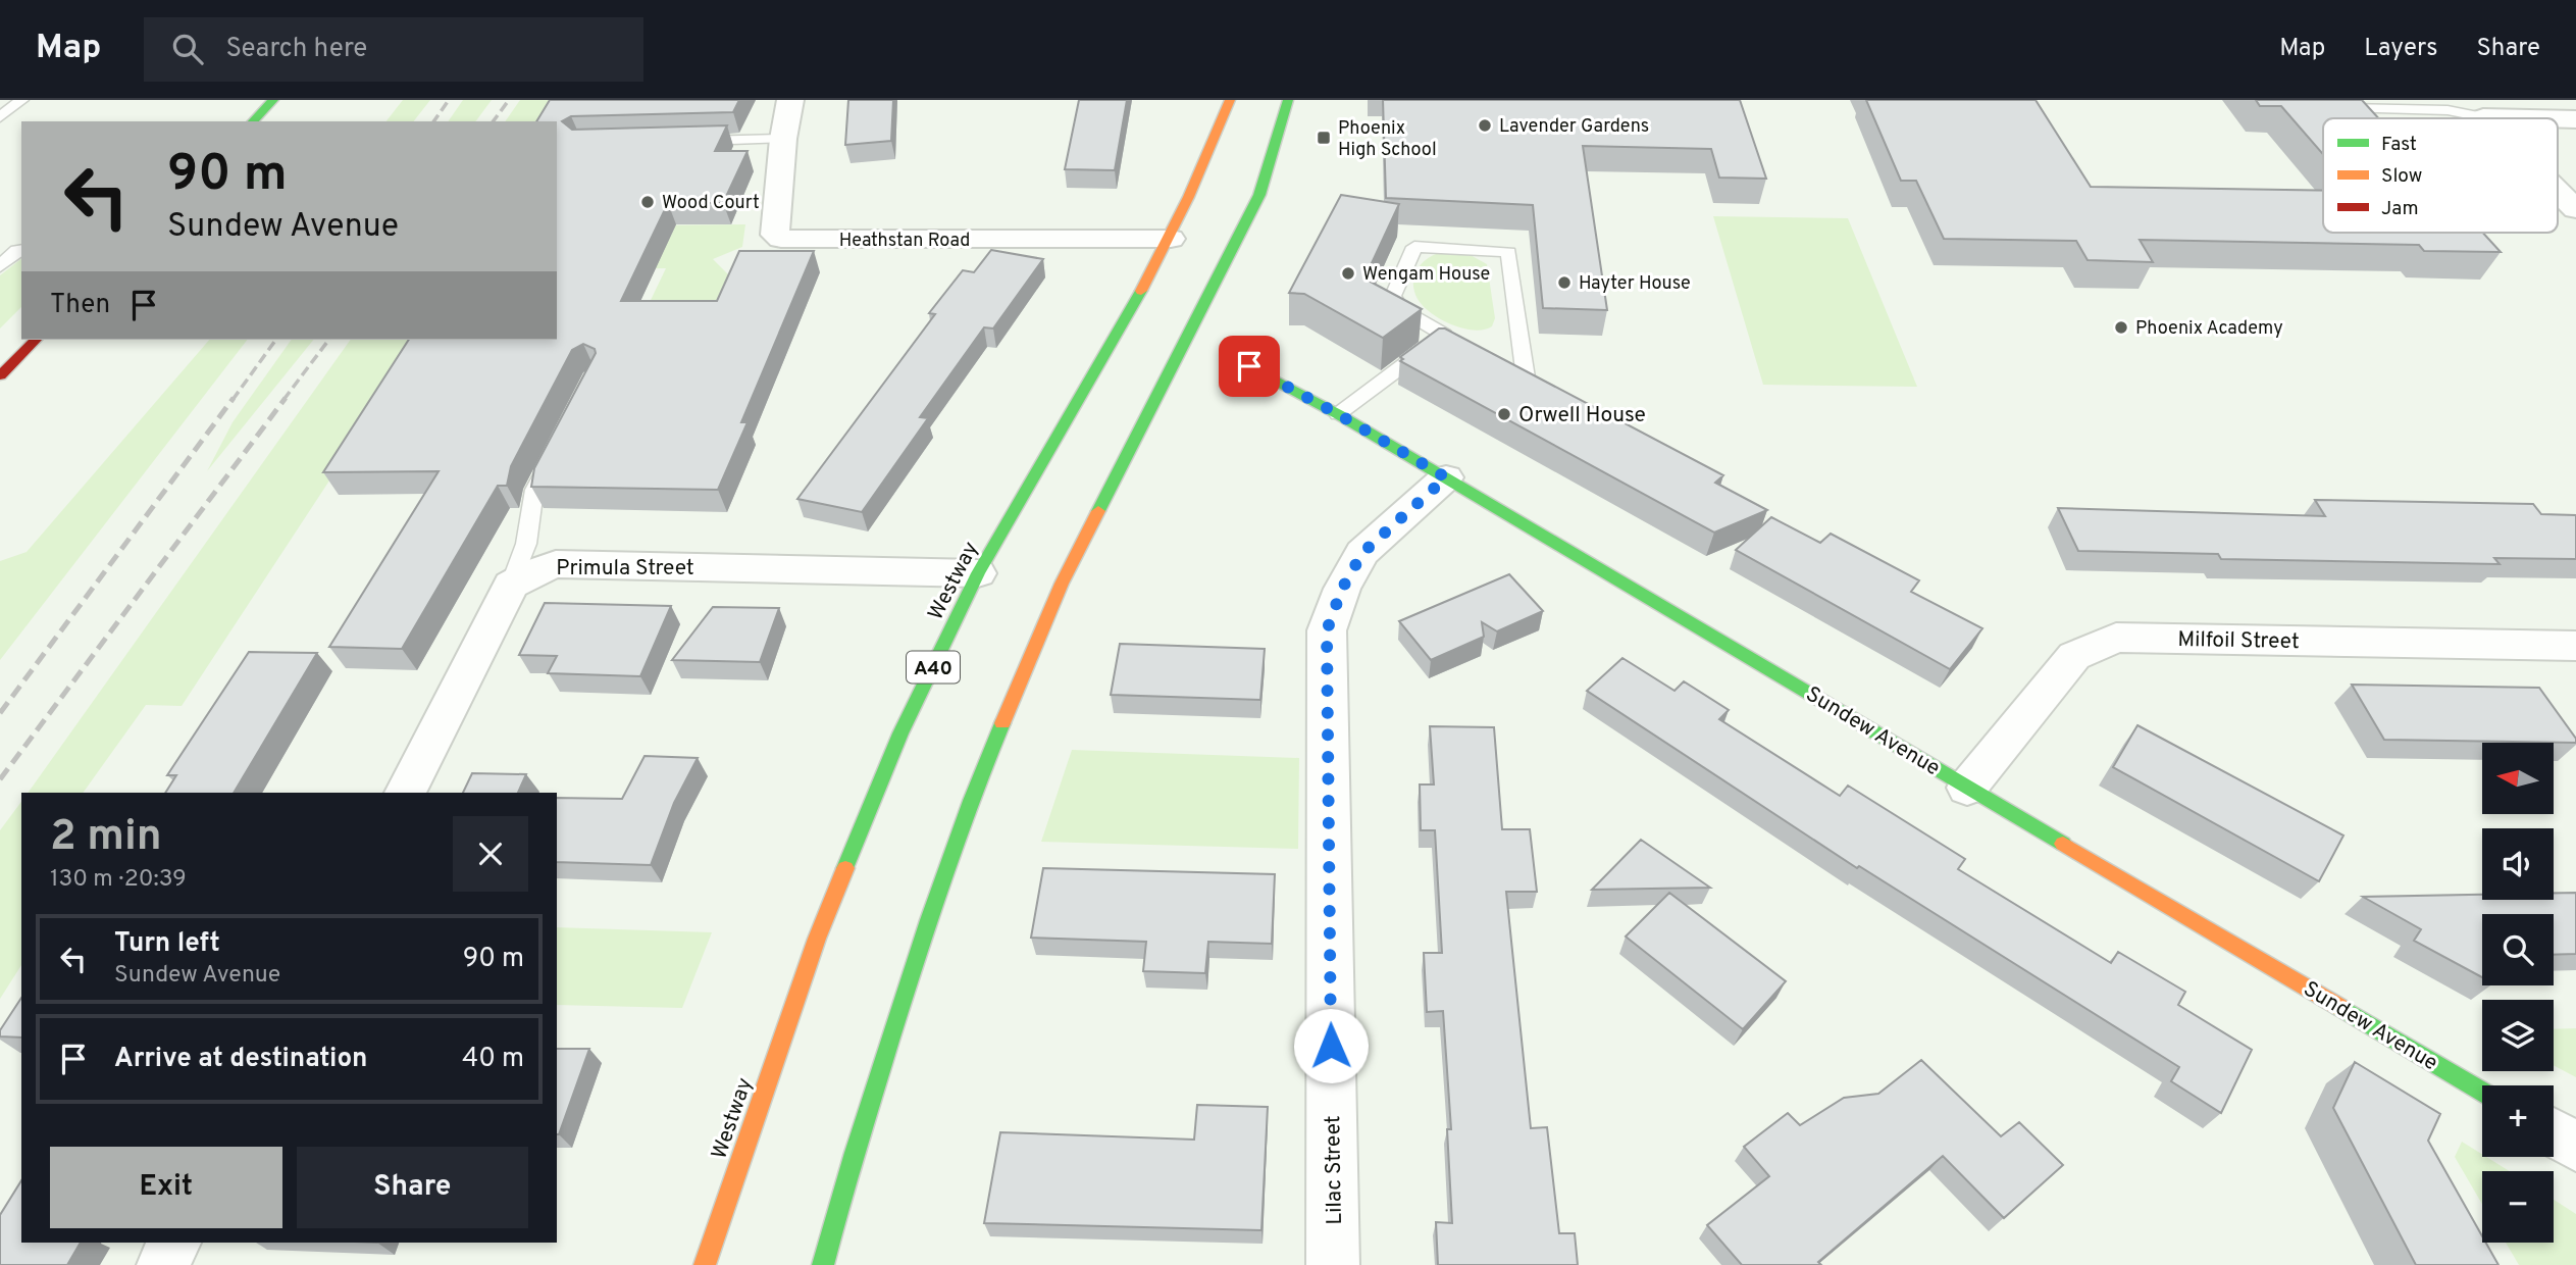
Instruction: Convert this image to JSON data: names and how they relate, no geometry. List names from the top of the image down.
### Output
{
  "streets": {
    "main road": ["Westway", "A40", "Sundew Avenue"],
    "street": [
      "Heathstan Road",
      "Primula Street",
      "Milfoil Street",
      "Lilac Street"
    ]
  },
  "crossings": [
    ["Heathstan Road", "Westway"],
    ["Primula Street", "Westway"],
    ["Milfoil Street", "Sundew Avenue"],
    ["Sundew Avenue", "Lilac Street"]
  ],
  "places": {
    "other": [
      "Lavender Gardens",
      "Wood Court",
      "Wengam House",
      "Hayter House",
      "Phoenix Academy",
      "Orwell House"
    ],
    "transit": ["Phoenix High School"]
  },
  "legend": ["Fast", "Slow", "Jam"],
  "north": "left",
  "page": {
    "header": "Map",
    "search": "Search here",
    "nav": ["Map", "Layers", "Share"],
    "turn": ["90 m", "Sundew Avenue"],
    "then": "Then",
    "map_buttons": ["+", "−"],
    "heading": ["2 min", "130 m · 20:39"],
    "list": [
      {
        "name": "Turn left",
        "note": "Sundew Avenue",
        "value": "90 m"
      },
      {
        "name": "Arrive at destination",
        "value": "40 m"
      }
    ],
    "buttons": ["Exit", "Share"]
  }
}
